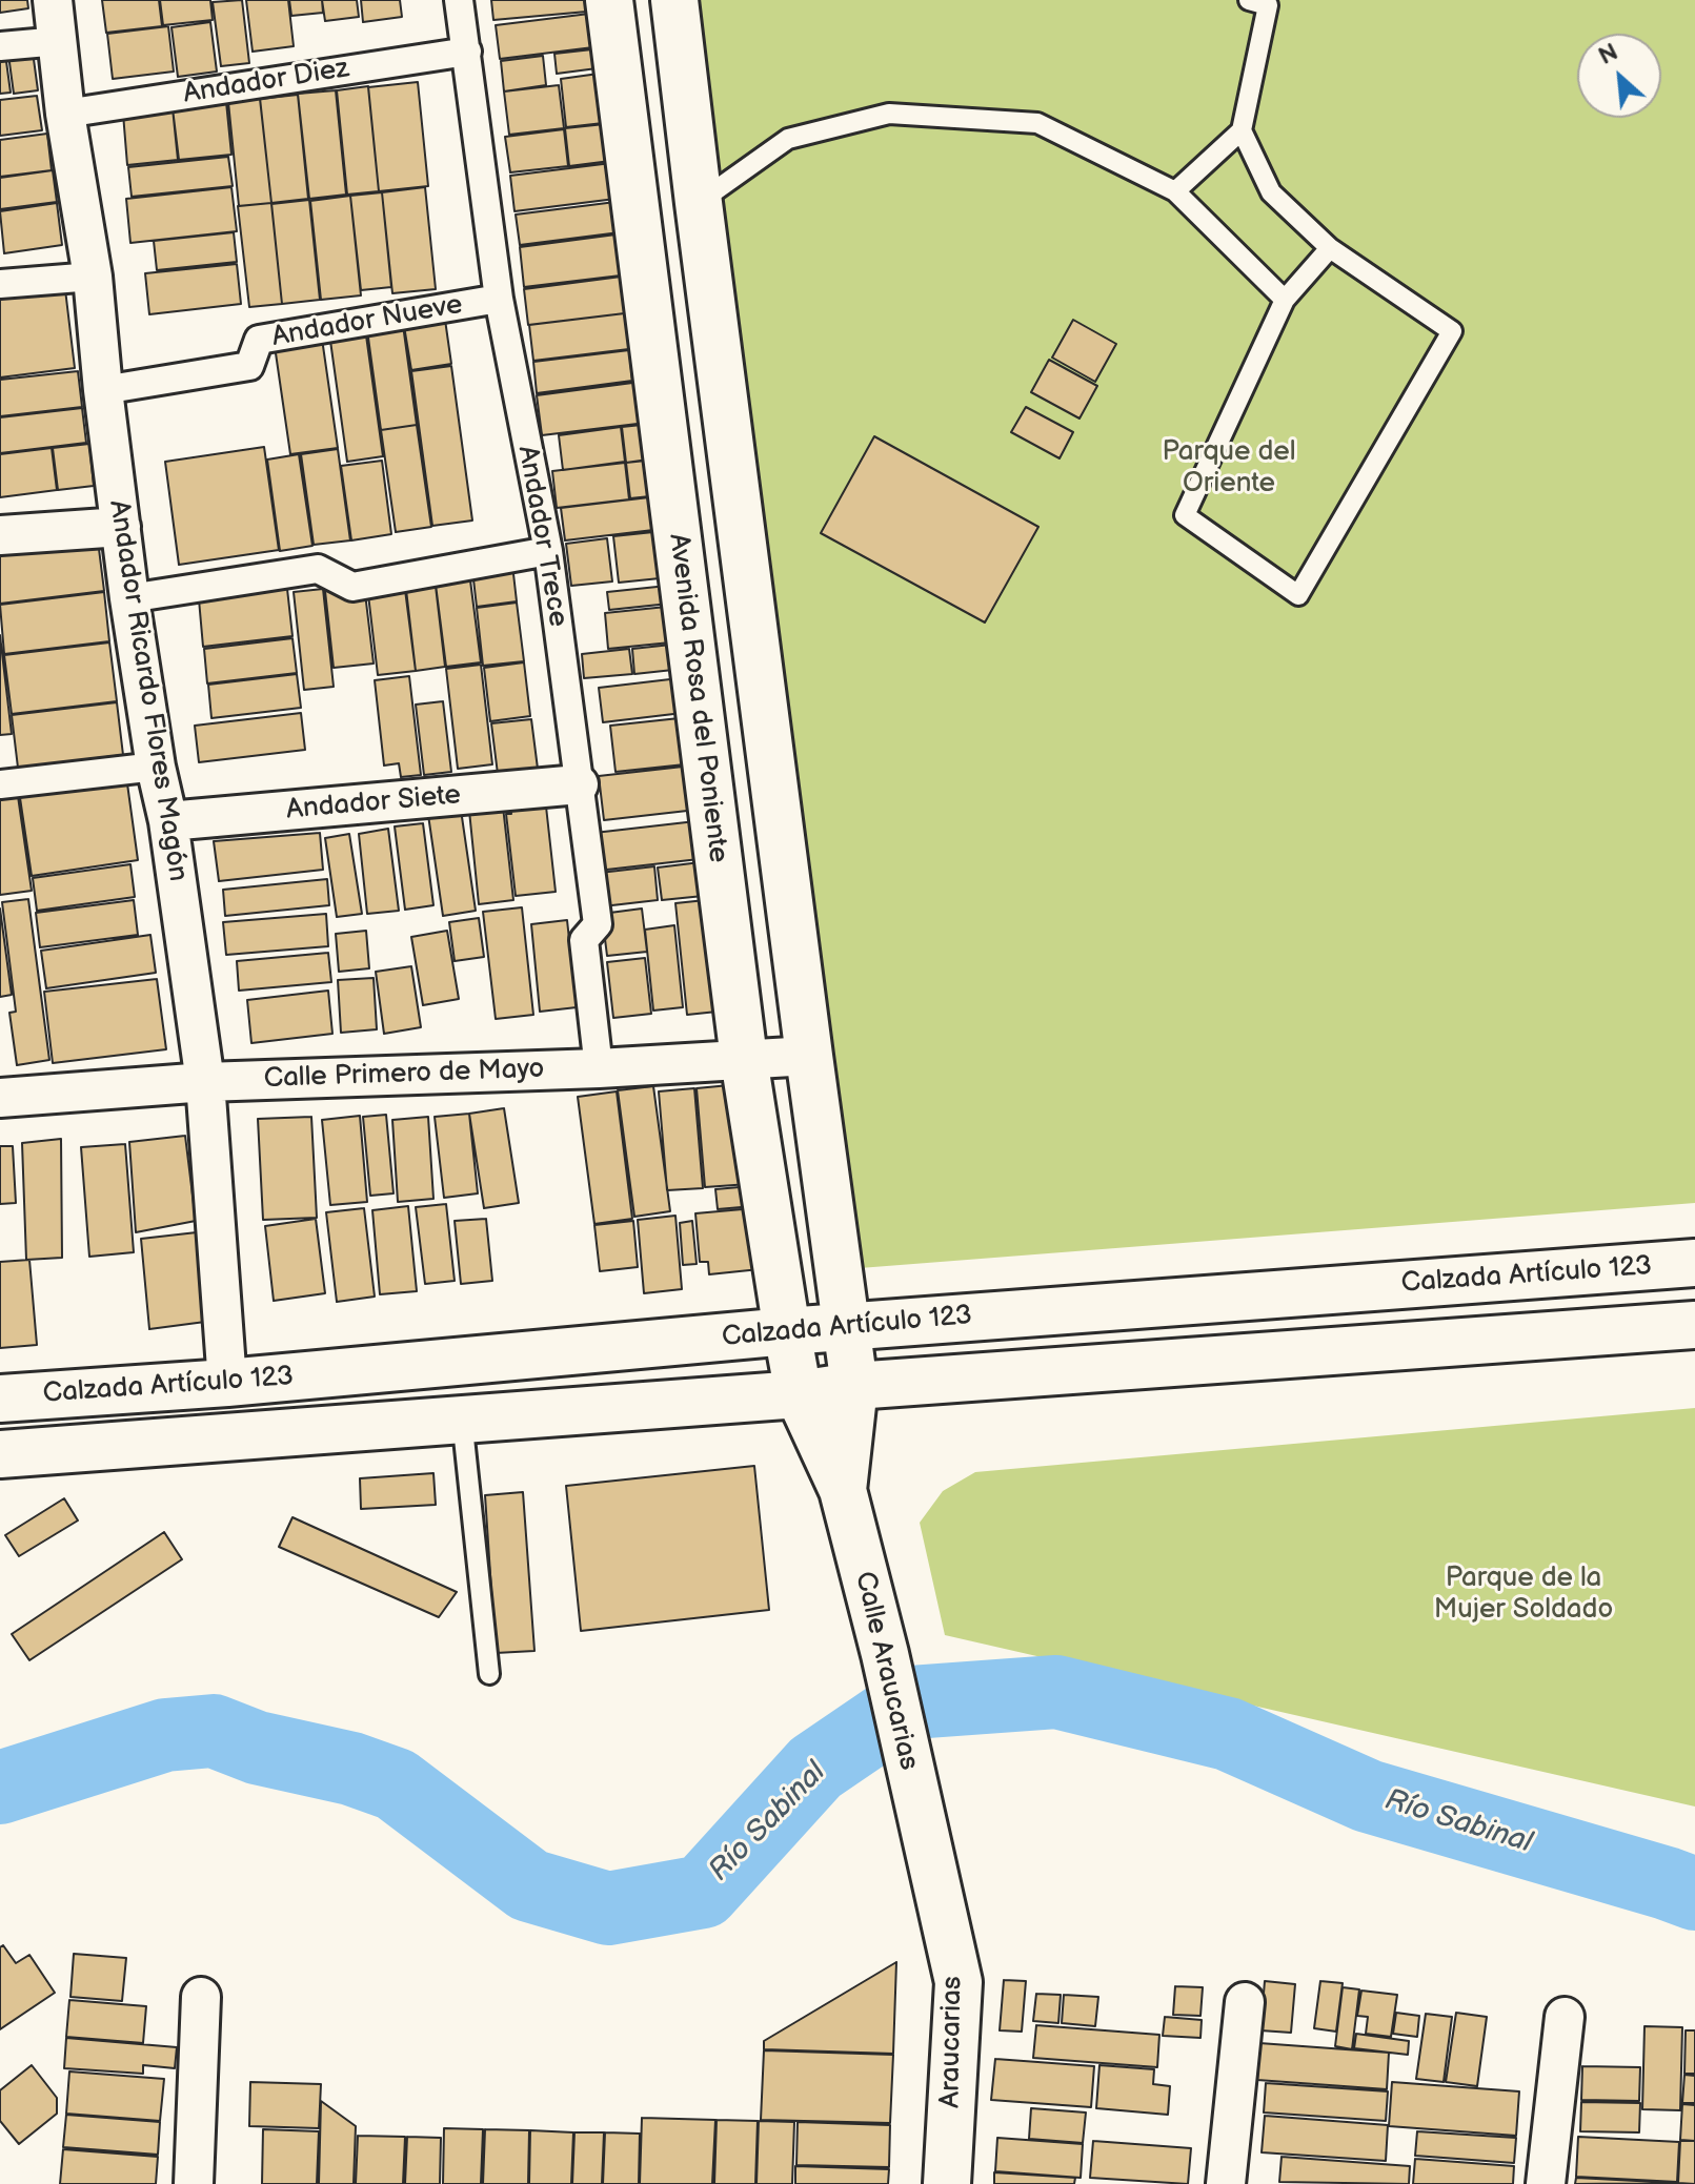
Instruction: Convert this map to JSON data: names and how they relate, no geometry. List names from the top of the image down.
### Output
{
  "streets": {
    "street": [
      "Andador Diez",
      "Andador Nueve",
      "Andador Trece",
      "Andador Ricardo Flores Magón",
      "Avenida Rosa del Poniente",
      "Andador Siete",
      "Calle Primero de Mayo",
      "Calzada Artículo 123",
      "Calle Araucarias",
      "Araucarias"
    ]
  },
  "crossings": [
    ["Andador Diez", "Andador Trece"],
    ["Andador Diez", "Andador Ricardo Flores Magón"],
    ["Andador Nueve", "Andador Trece"],
    ["Andador Nueve", "Andador Ricardo Flores Magón"],
    ["Andador Trece", "Andador Siete"],
    ["Andador Trece", "Calle Primero de Mayo"],
    ["Andador Ricardo Flores Magón", "Andador Siete"],
    ["Andador Ricardo Flores Magón", "Calle Primero de Mayo"],
    ["Andador Ricardo Flores Magón", "Calzada Artículo 123"],
    ["Avenida Rosa del Poniente", "Calle Primero de Mayo"],
    ["Avenida Rosa del Poniente", "Calzada Artículo 123"],
    ["Avenida Rosa del Poniente", "Calle Araucarias"],
    ["Calzada Artículo 123", "Calle Araucarias"],
    ["Calle Araucarias", "Araucarias"]
  ],
  "water": ["Río Sabinal"],
  "parks": ["Parque del Oriente", "Parque de la Mujer Soldado"],
  "north": "top left"
}
